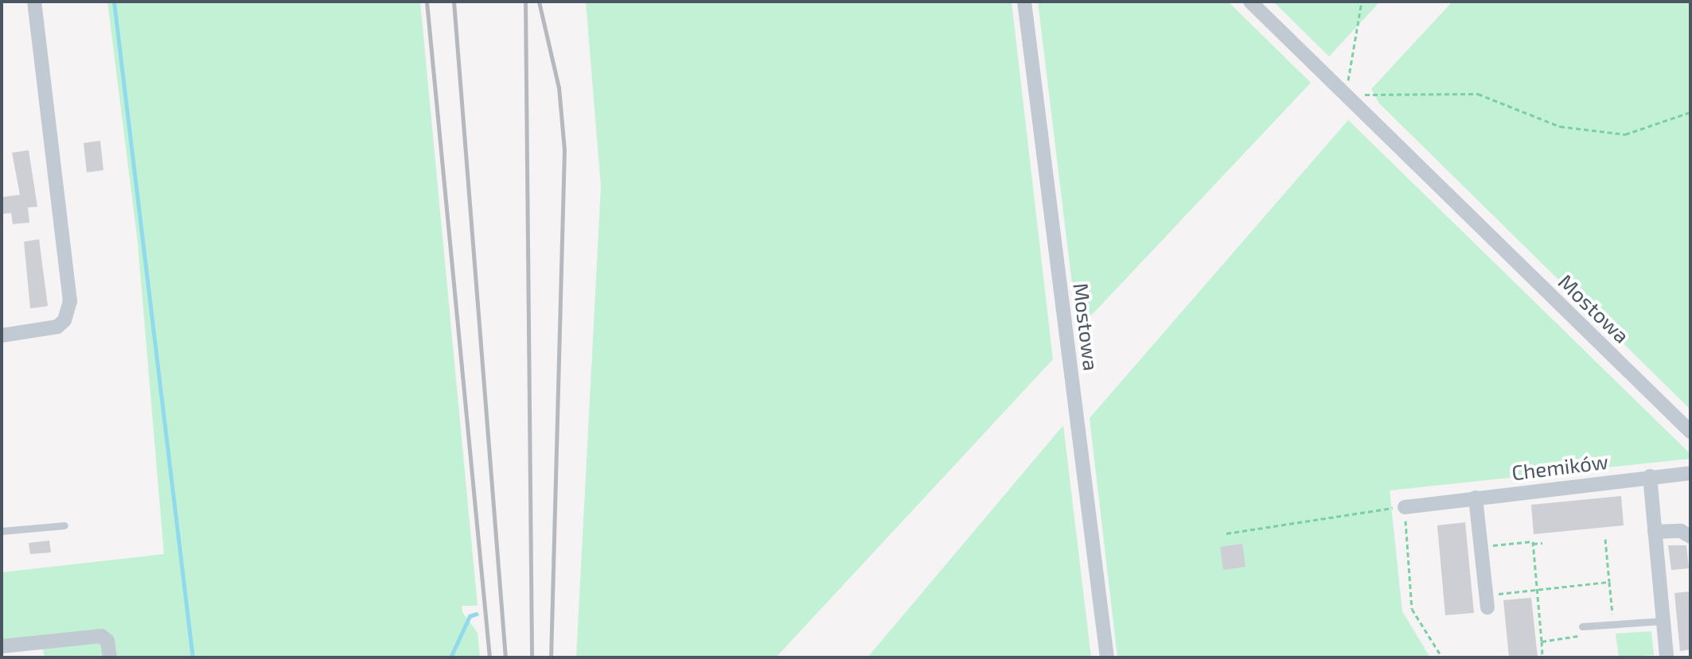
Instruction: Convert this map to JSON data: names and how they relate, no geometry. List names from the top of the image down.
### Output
{
  "streets": {
    "street": ["Mostowa", "Chemików"]
  }
}
